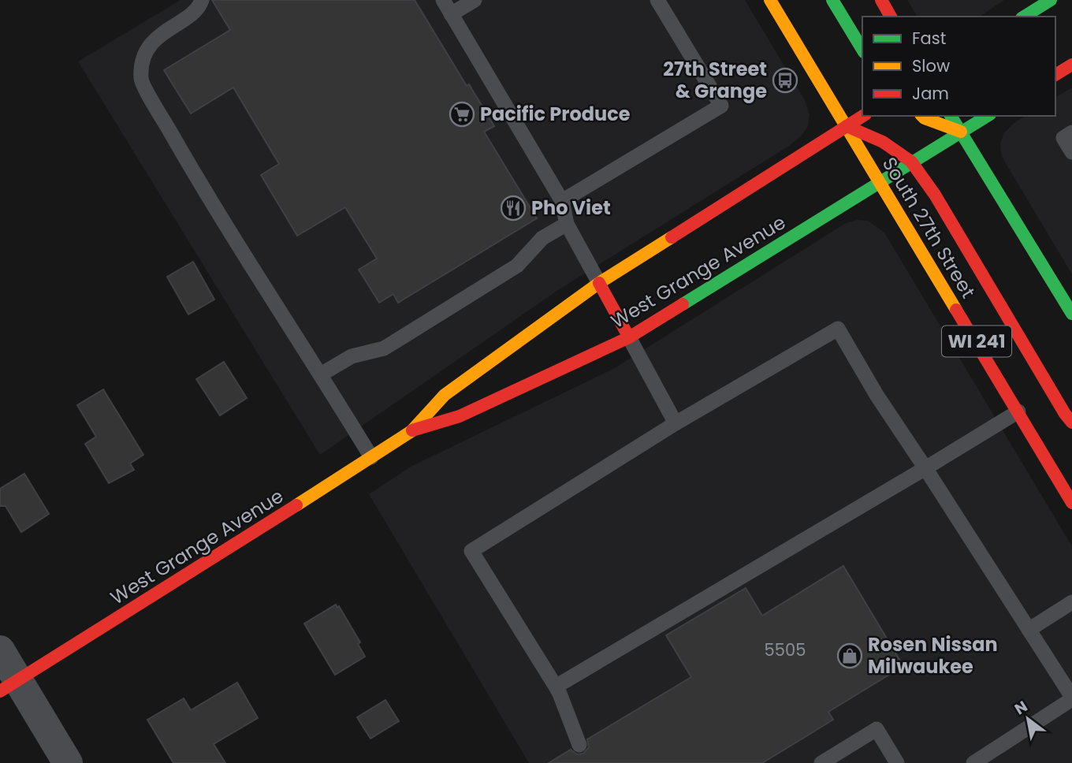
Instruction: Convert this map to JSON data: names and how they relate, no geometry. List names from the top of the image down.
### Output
{
  "streets": {
    "street": ["South 27th Street", "West Grange Avenue", "WI 241"]
  },
  "crossings": [
    ["South 27th Street", "West Grange Avenue"]
  ],
  "places": {
    "bus stop": ["27th Street & Grange"],
    "supermarket": ["Pacific Produce"],
    "restaurant": ["Pho Viet"],
    "shop": ["Rosen Nissan Milwaukee"]
  },
  "house_numbers": ["5505"],
  "legend": ["Fast", "Slow", "Jam"],
  "north": "top left"
}
